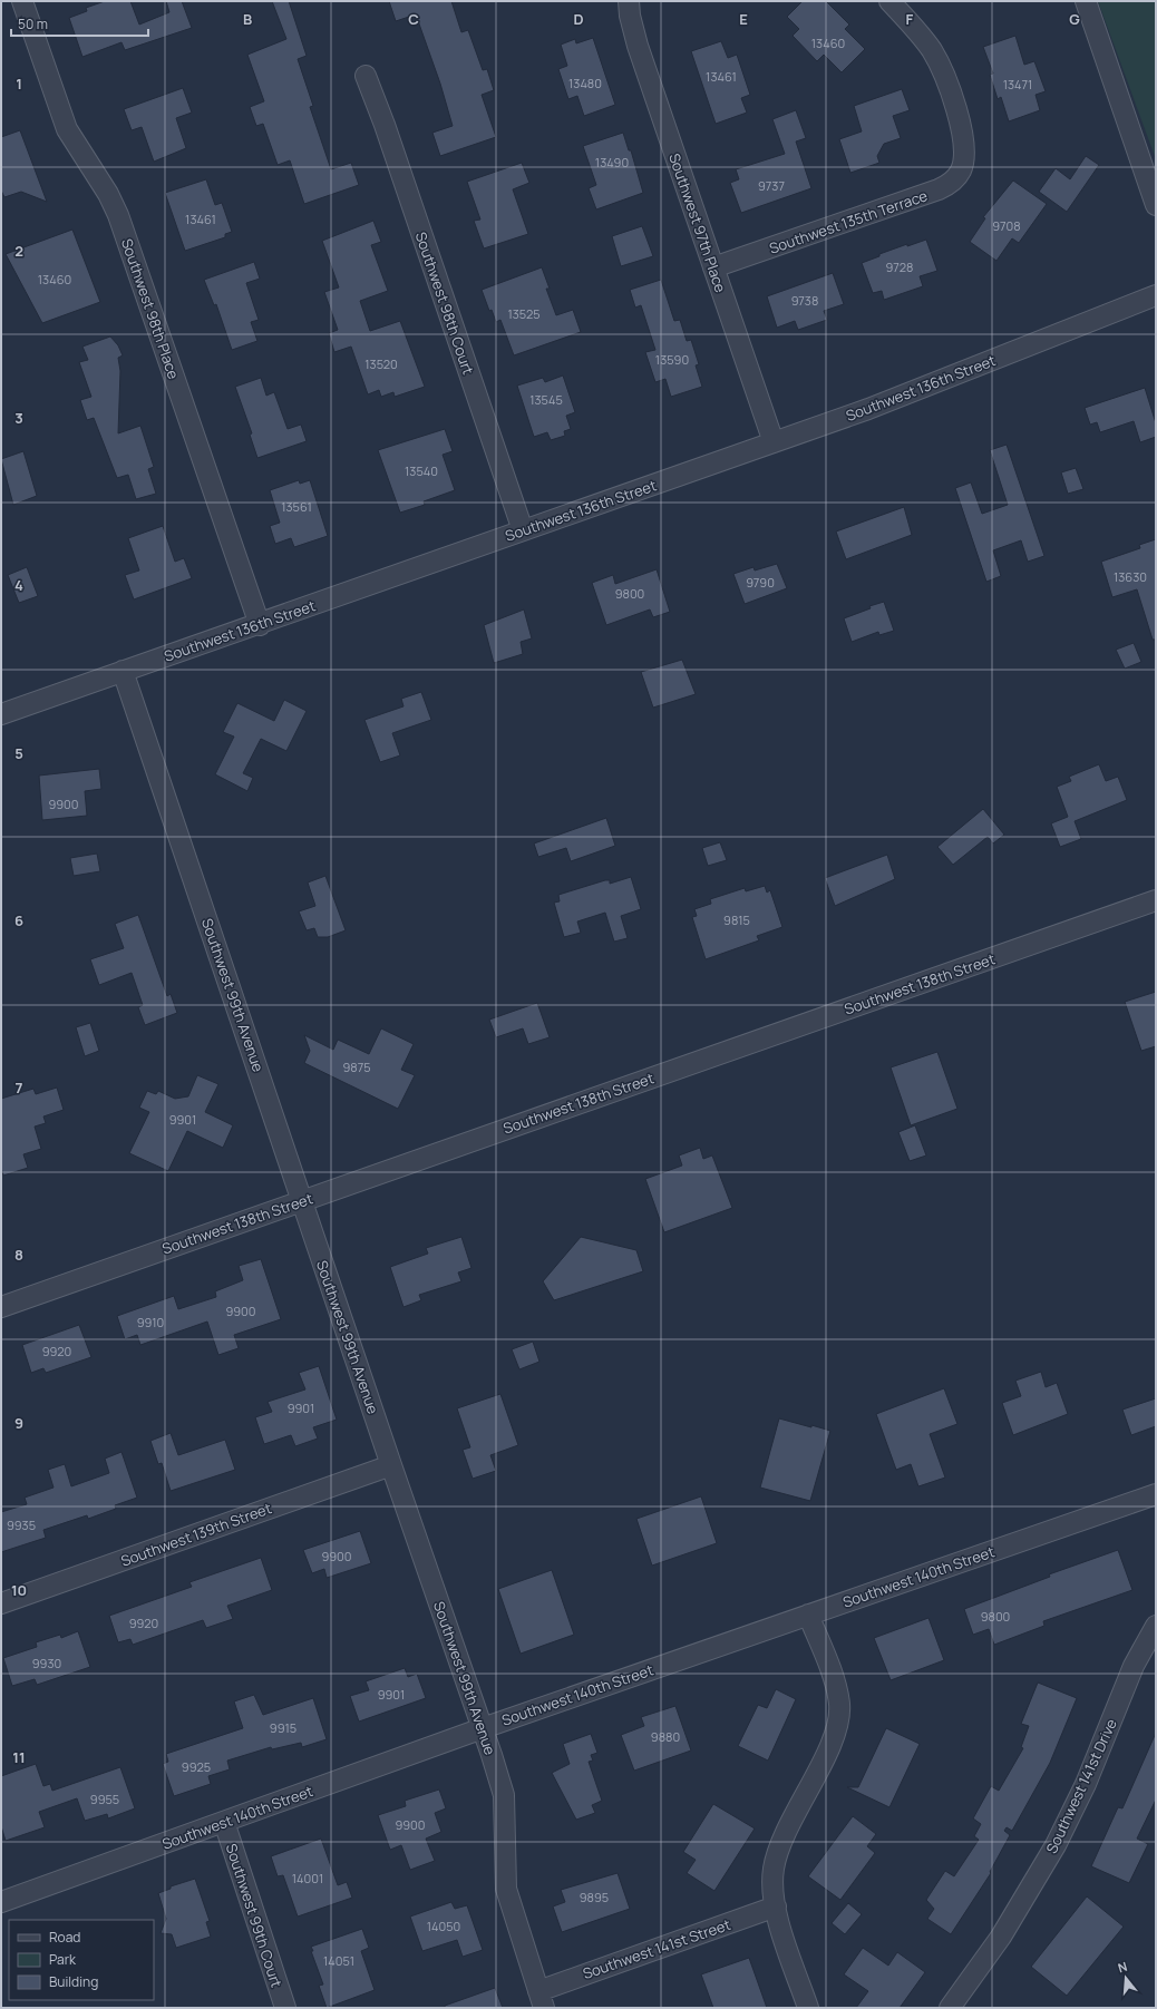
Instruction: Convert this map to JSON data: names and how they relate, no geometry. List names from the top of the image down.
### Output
{
  "streets": {
    "street": [
      "Southwest 135th Terrace",
      "Southwest 97th Place",
      "Southwest 98th Court",
      "Southwest 98th Place",
      "Southwest 136th Street",
      "Southwest 138th Street",
      "Southwest 99th Avenue",
      "Southwest 139th Street",
      "Southwest 140th Street",
      "Southwest 141st Drive",
      "Southwest 99th Court",
      "Southwest 141st Street"
    ]
  },
  "crossings": [
    ["Southwest 135th Terrace", "Southwest 97th Place"],
    ["Southwest 97th Place", "Southwest 136th Street"],
    ["Southwest 98th Court", "Southwest 136th Street"],
    ["Southwest 98th Place", "Southwest 136th Street"],
    ["Southwest 136th Street", "Southwest 99th Avenue"],
    ["Southwest 138th Street", "Southwest 99th Avenue"],
    ["Southwest 99th Avenue", "Southwest 139th Street"],
    ["Southwest 99th Avenue", "Southwest 140th Street"],
    ["Southwest 99th Avenue", "Southwest 141st Street"],
    ["Southwest 140th Street", "Southwest 99th Court"]
  ],
  "house_numbers": [
    "13460",
    "13461",
    "13480",
    "13471",
    "13490",
    "9737",
    "13461",
    "9708",
    "9728",
    "13460",
    "9738",
    "13525",
    "13590",
    "13520",
    "13545",
    "13540",
    "13561",
    "13630",
    "9790",
    "9800",
    "9900",
    "9815",
    "9875",
    "9901",
    "9900",
    "9910",
    "9920",
    "9901",
    "9935",
    "9900",
    "9800",
    "9920",
    "9930",
    "9901",
    "9915",
    "9880",
    "9925",
    "9955",
    "9900",
    "14001",
    "9895",
    "14050",
    "14051"
  ],
  "legend": ["Road", "Park", "Building"],
  "scale_bar": "50 m",
  "north": "top",
  "grid": {
    "columns": [
      "B",
      "C",
      "D",
      "E",
      "F",
      "G"
    ],
    "rows": [
      "1",
      "2",
      "3",
      "4",
      "5",
      "6",
      "7",
      "8",
      "9",
      "10",
      "11"
    ]
  }
}
